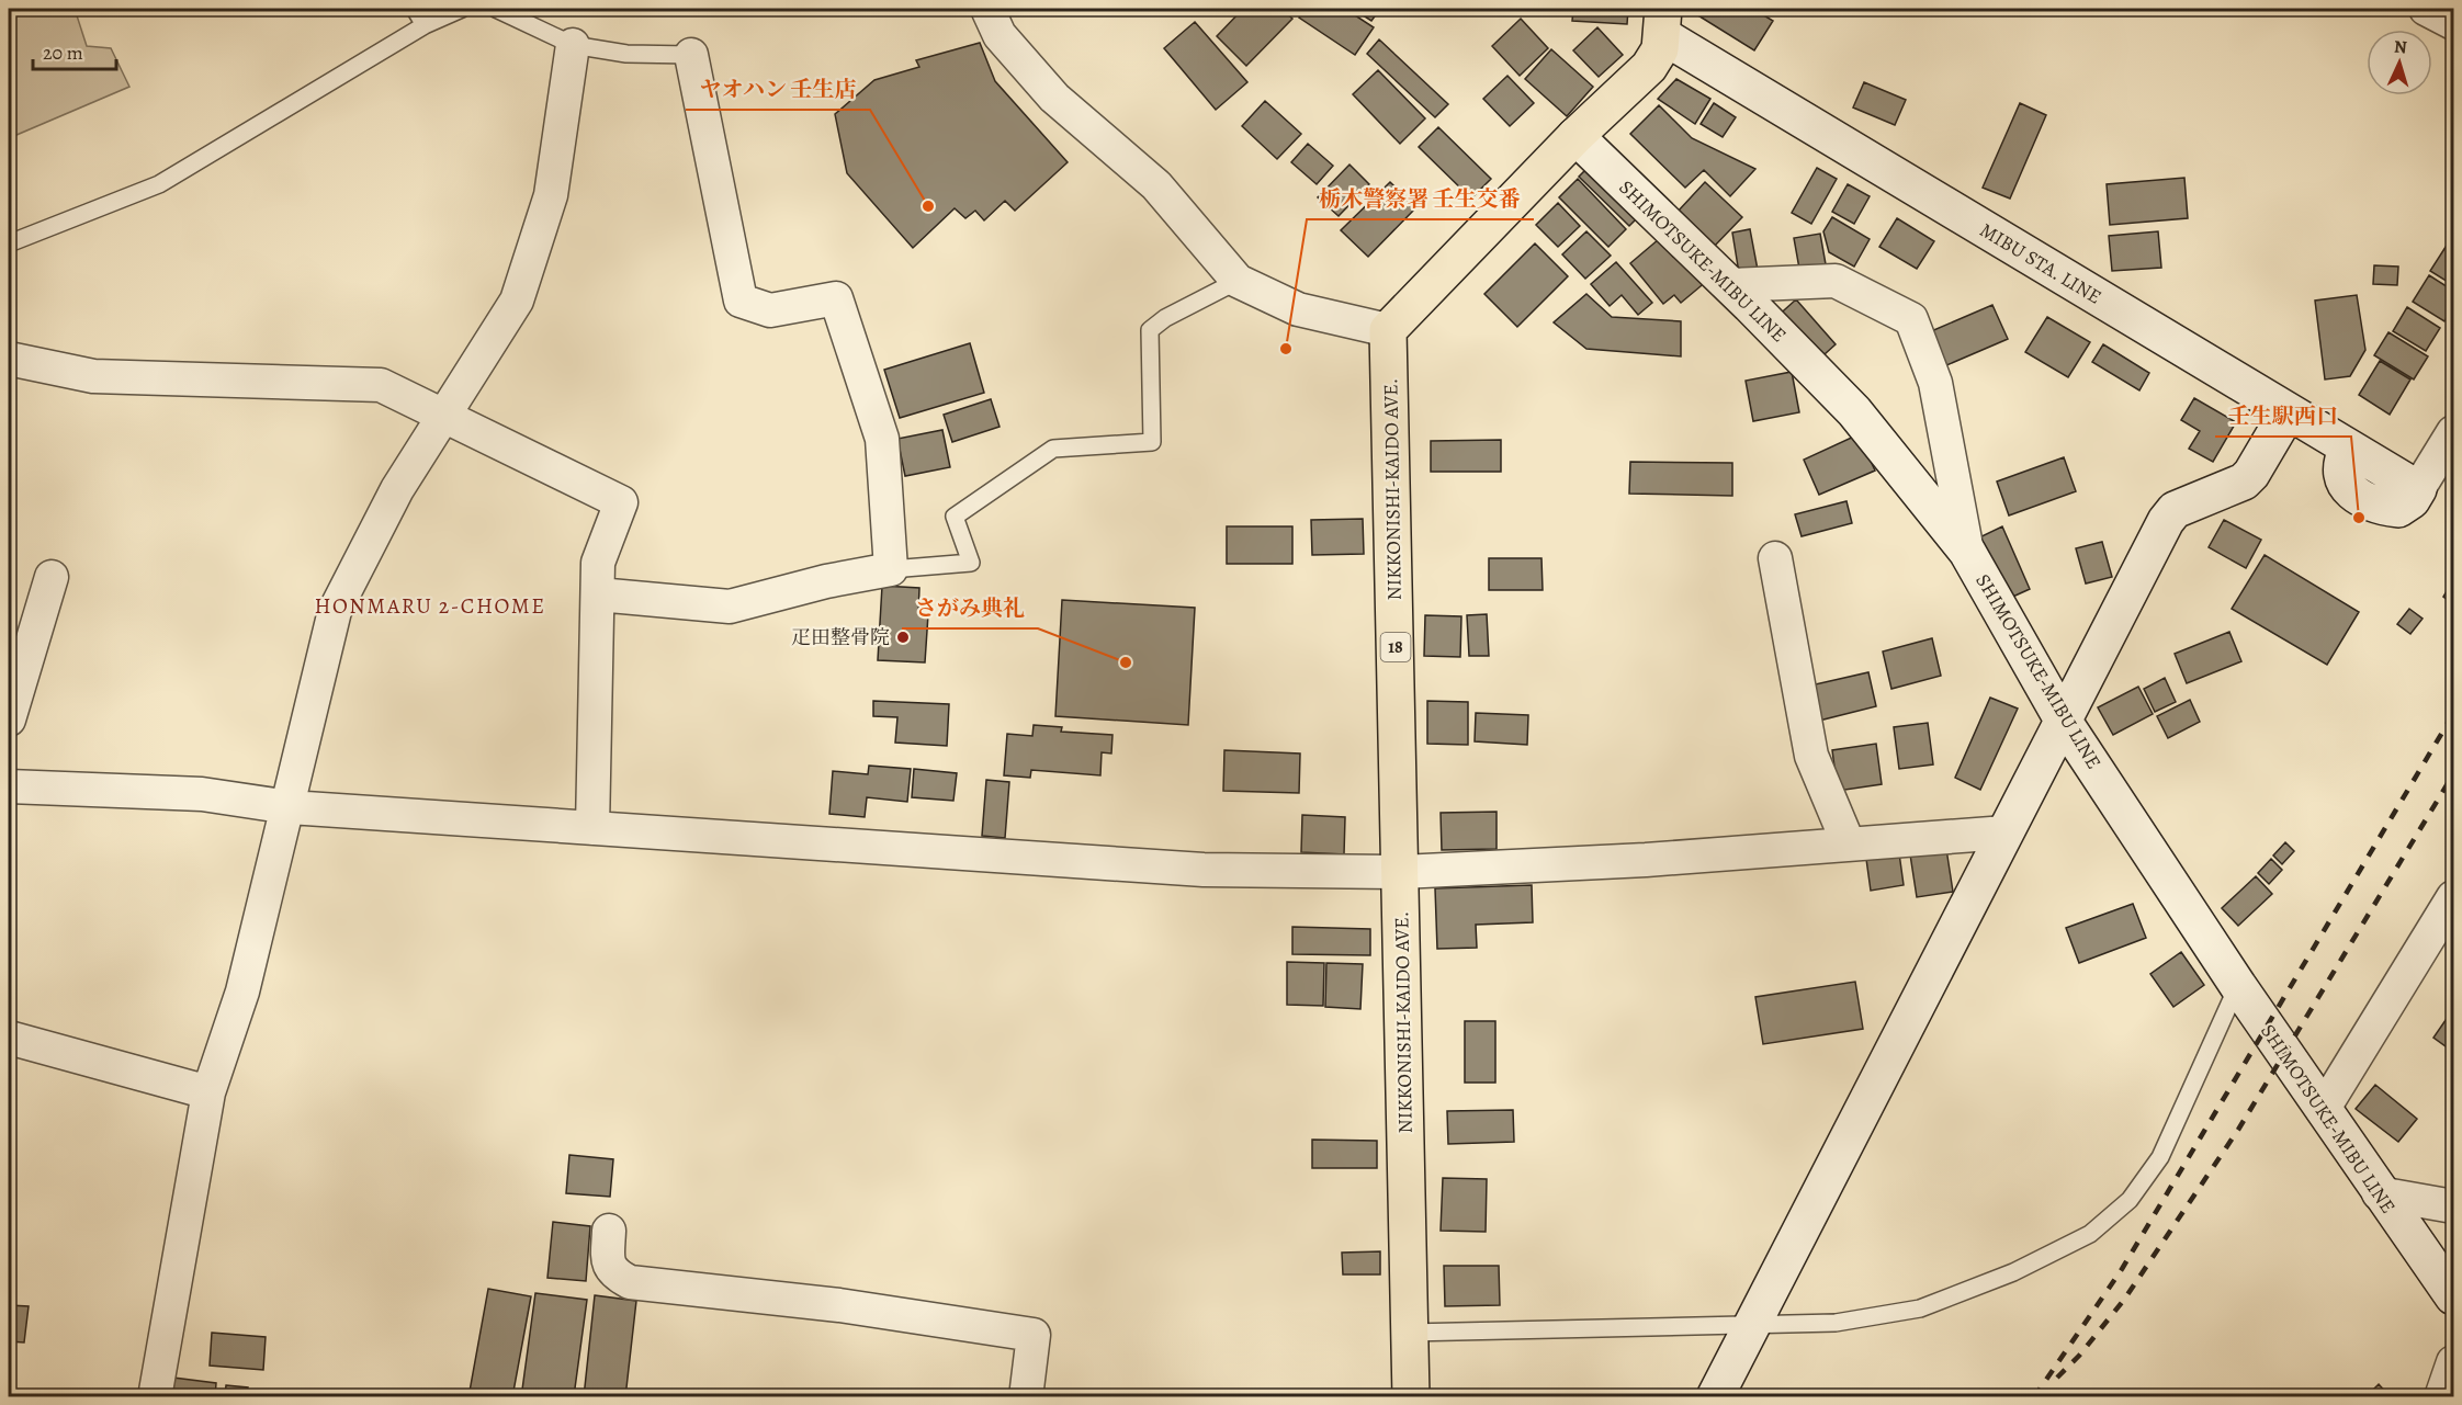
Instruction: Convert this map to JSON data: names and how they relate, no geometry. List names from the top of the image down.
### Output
{
  "streets": {
    "main road": [
      "SHIMOTSUKE-MIBU LINE",
      "MIBU STA. LINE",
      "NIKKONISHI-KAIDO AVE.",
      "18"
    ]
  },
  "districts": ["HONMARU 2-CHOME"],
  "places": [
    "ヤオハン 壬生店",
    "栃木警察署 壬生交番",
    "壬生駅西口",
    "疋田整骨院",
    "さがみ典礼"
  ],
  "scale_bar": "20 m",
  "north": "top"
}
